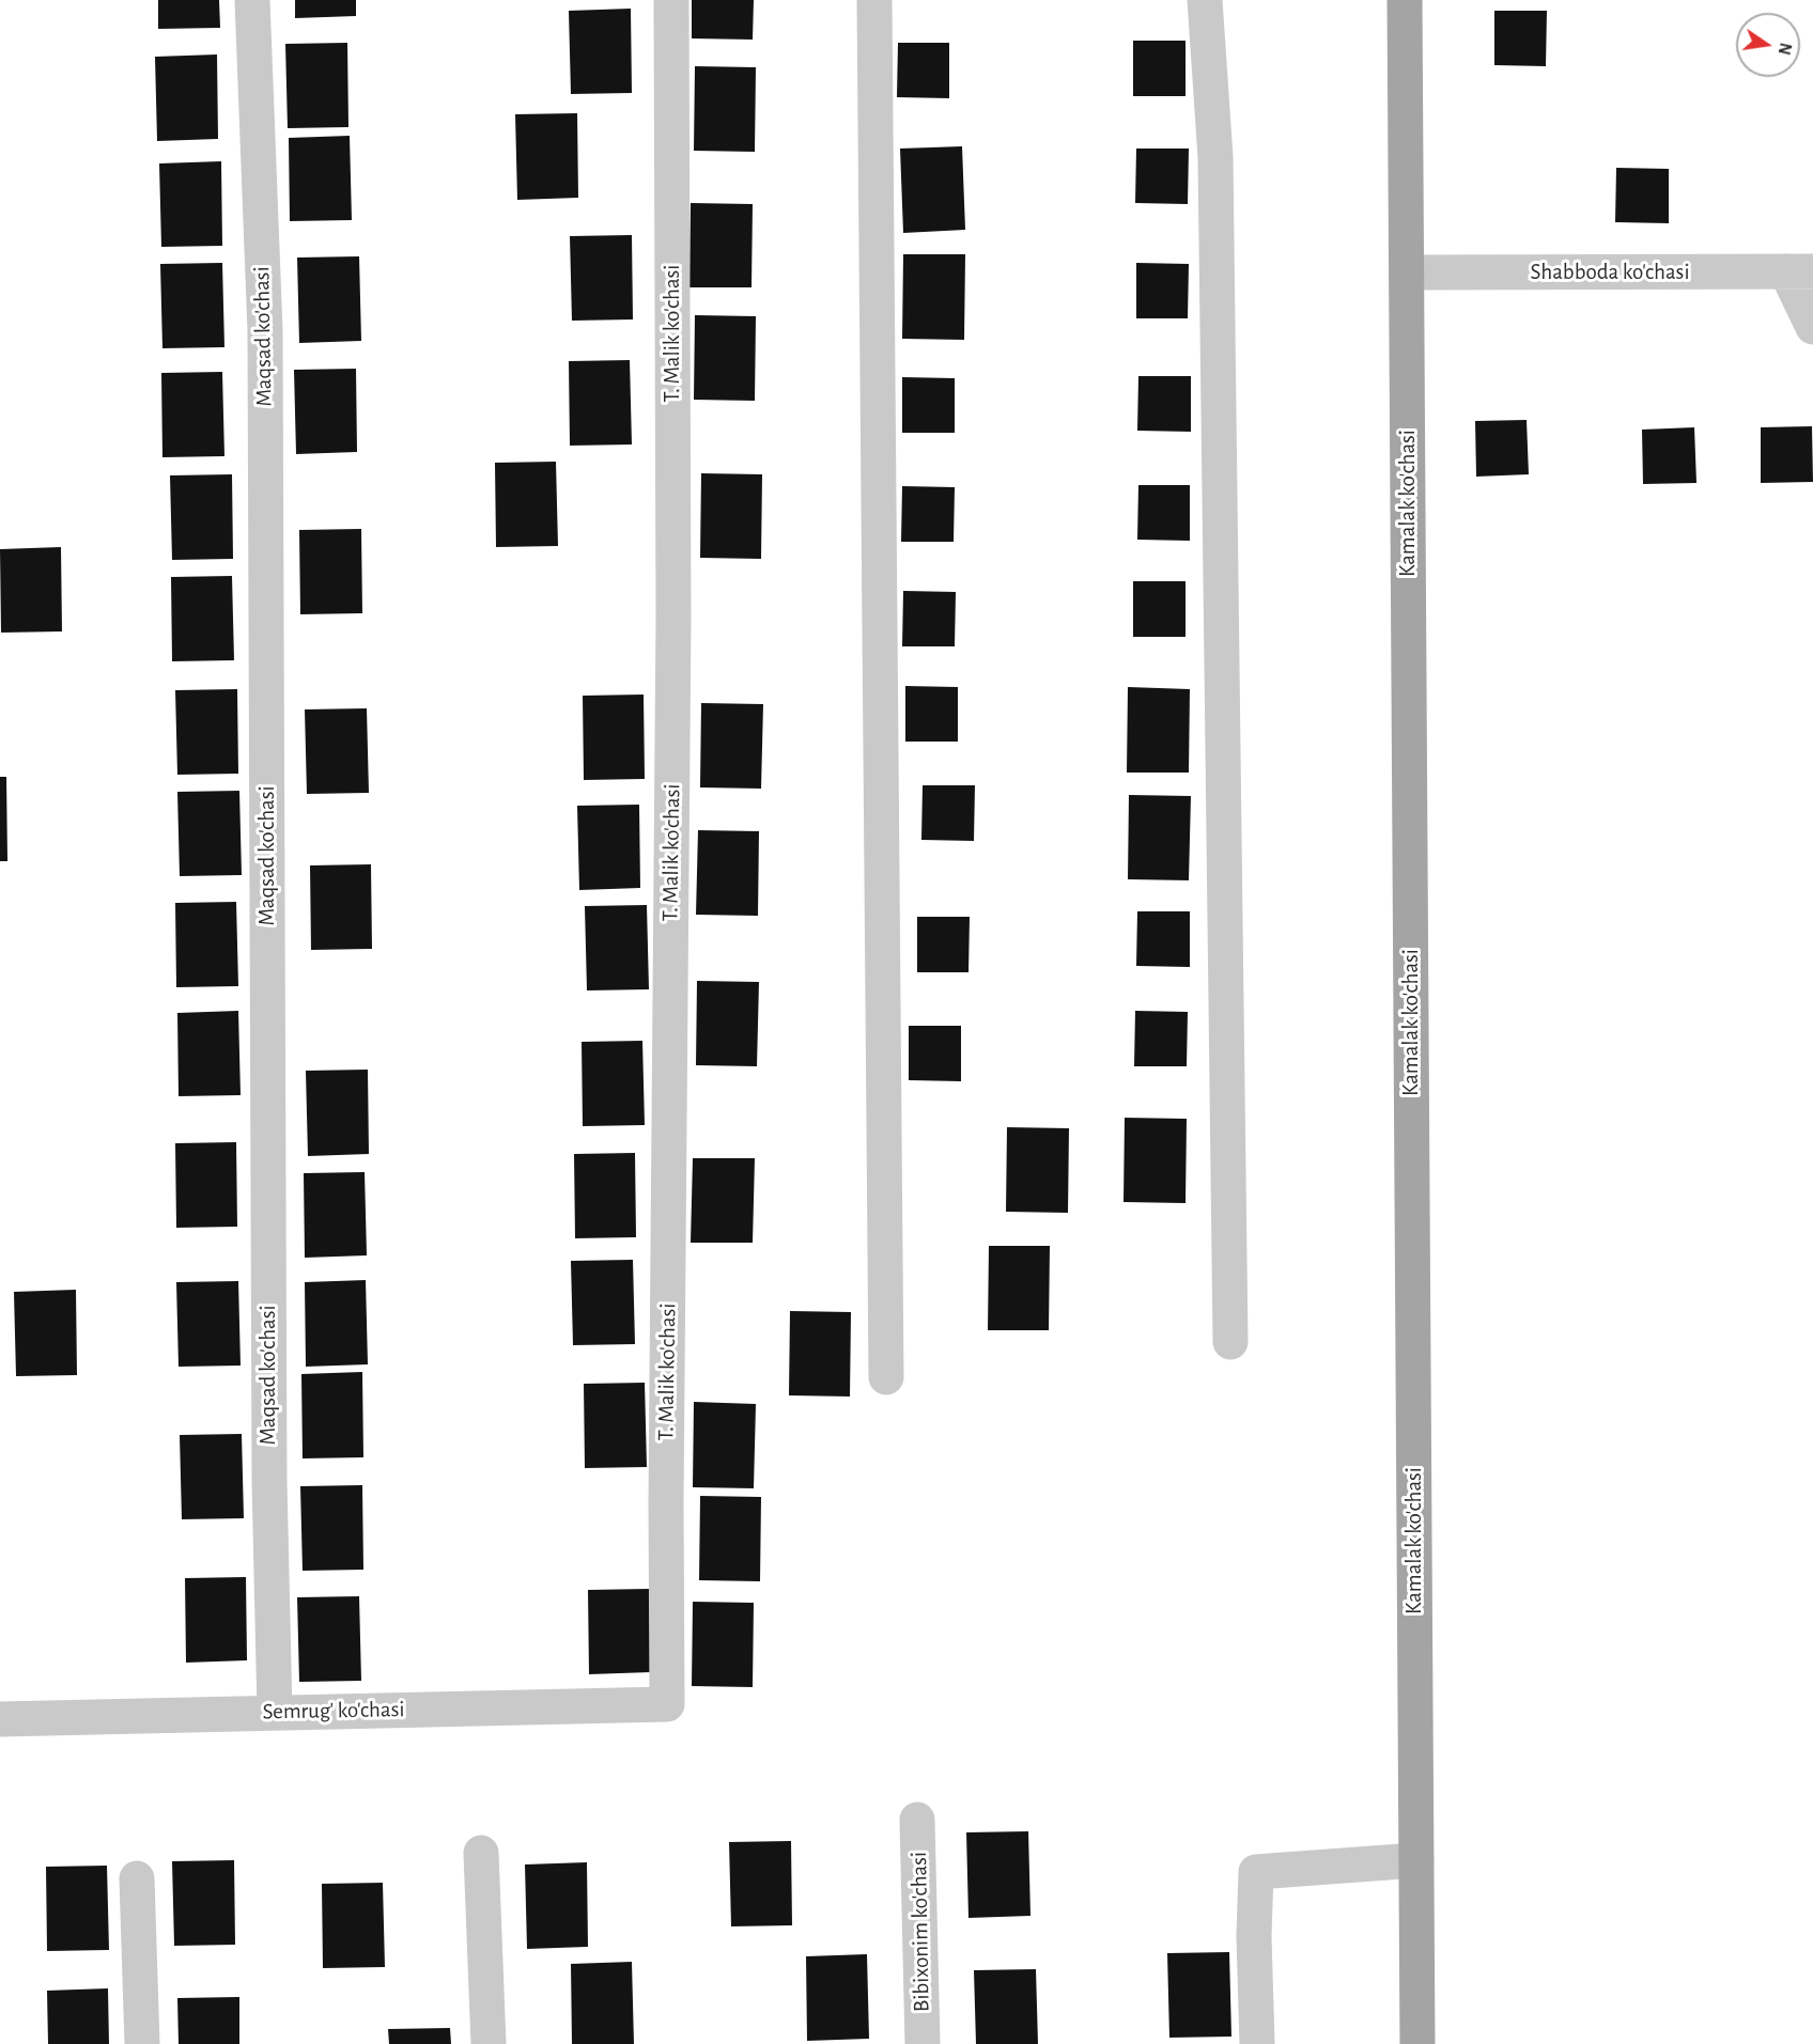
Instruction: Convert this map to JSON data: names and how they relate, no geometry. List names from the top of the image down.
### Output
{
  "streets": {
    "main road": ["Kamalak ko'chasi"],
    "street": [
      "Shabboda ko'chasi",
      "T. Malik ko'chasi",
      "Maqsad ko'chasi",
      "Semrug' ko'chasi",
      "Bibixonim ko'chasi"
    ]
  },
  "crossings": [
    ["Shabboda ko'chasi", "Kamalak ko'chasi"],
    ["T. Malik ko'chasi", "Semrug' ko'chasi"],
    ["Maqsad ko'chasi", "Semrug' ko'chasi"]
  ],
  "north": "right"
}
